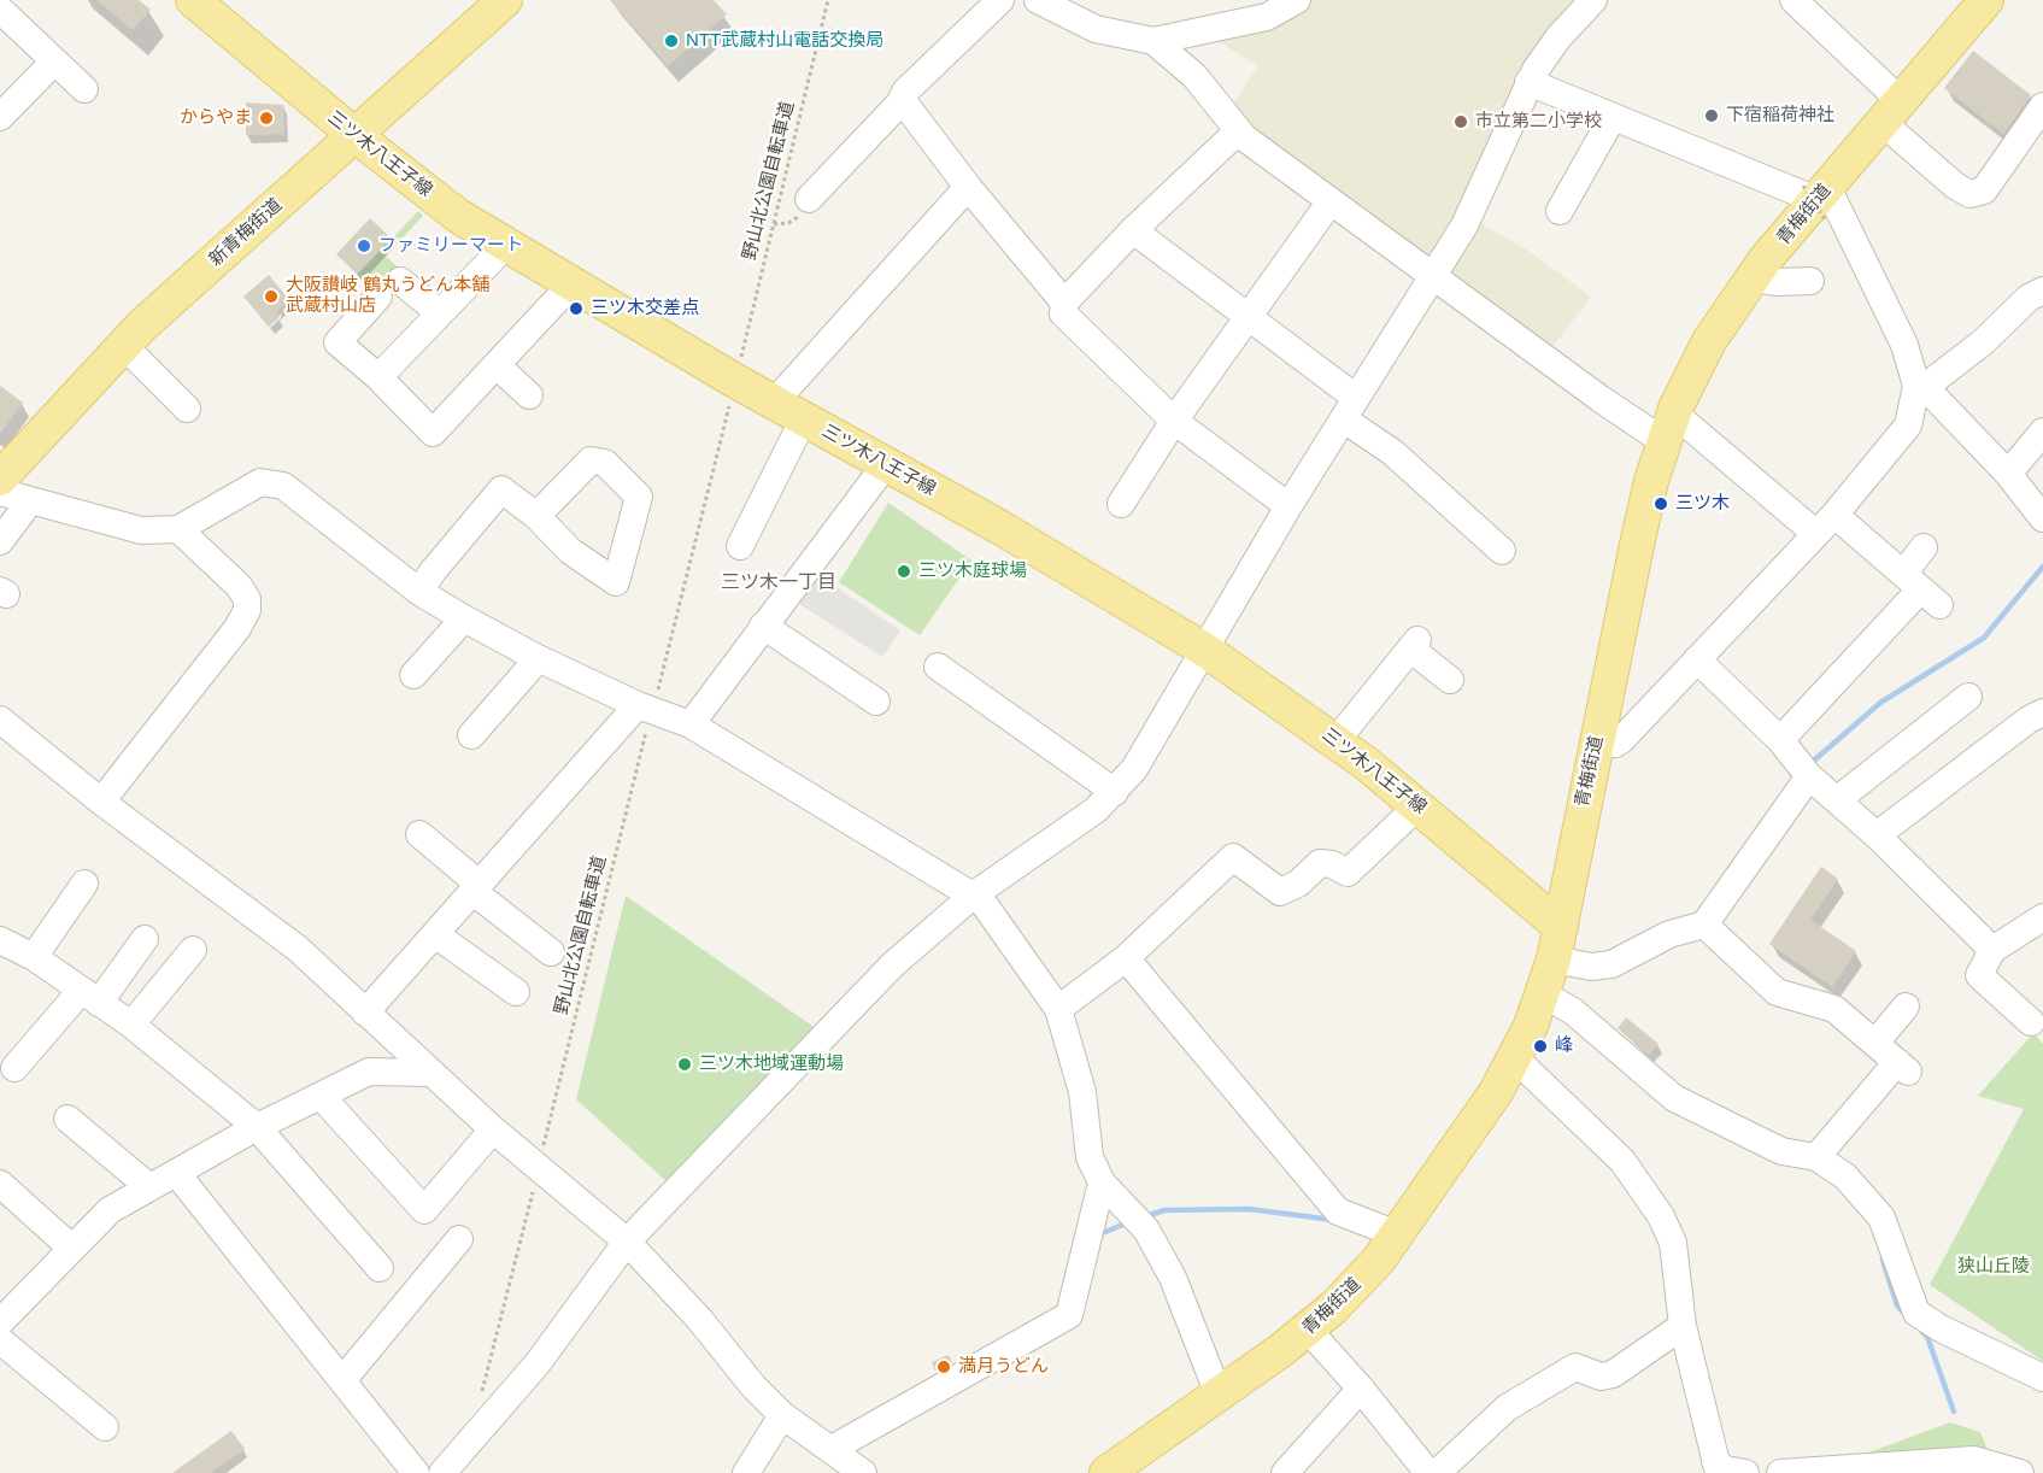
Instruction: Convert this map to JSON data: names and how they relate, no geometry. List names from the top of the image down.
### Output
{
  "streets": {
    "main road": ["三ツ木八王子線", "青梅街道", "新青梅街道"],
    "path": ["野山北公園自転車道"]
  },
  "crossings": [
    ["三ツ木八王子線", "青梅街道"],
    ["三ツ木八王子線", "新青梅街道"]
  ],
  "districts": ["三ツ木一丁目"],
  "parks": ["狭山丘陵"],
  "places": [
    "NTT武蔵村山電話交換局",
    "下宿稲荷神社",
    "からやま",
    "市立第二小学校",
    "ファミリーマート",
    "大阪讃岐 鶴丸うどん本舗 武蔵村山店",
    "三ツ木交差点",
    "三ツ木",
    "三ツ木庭球場",
    "峰",
    "三ツ木地域運動場",
    "満月うどん"
  ]
}
